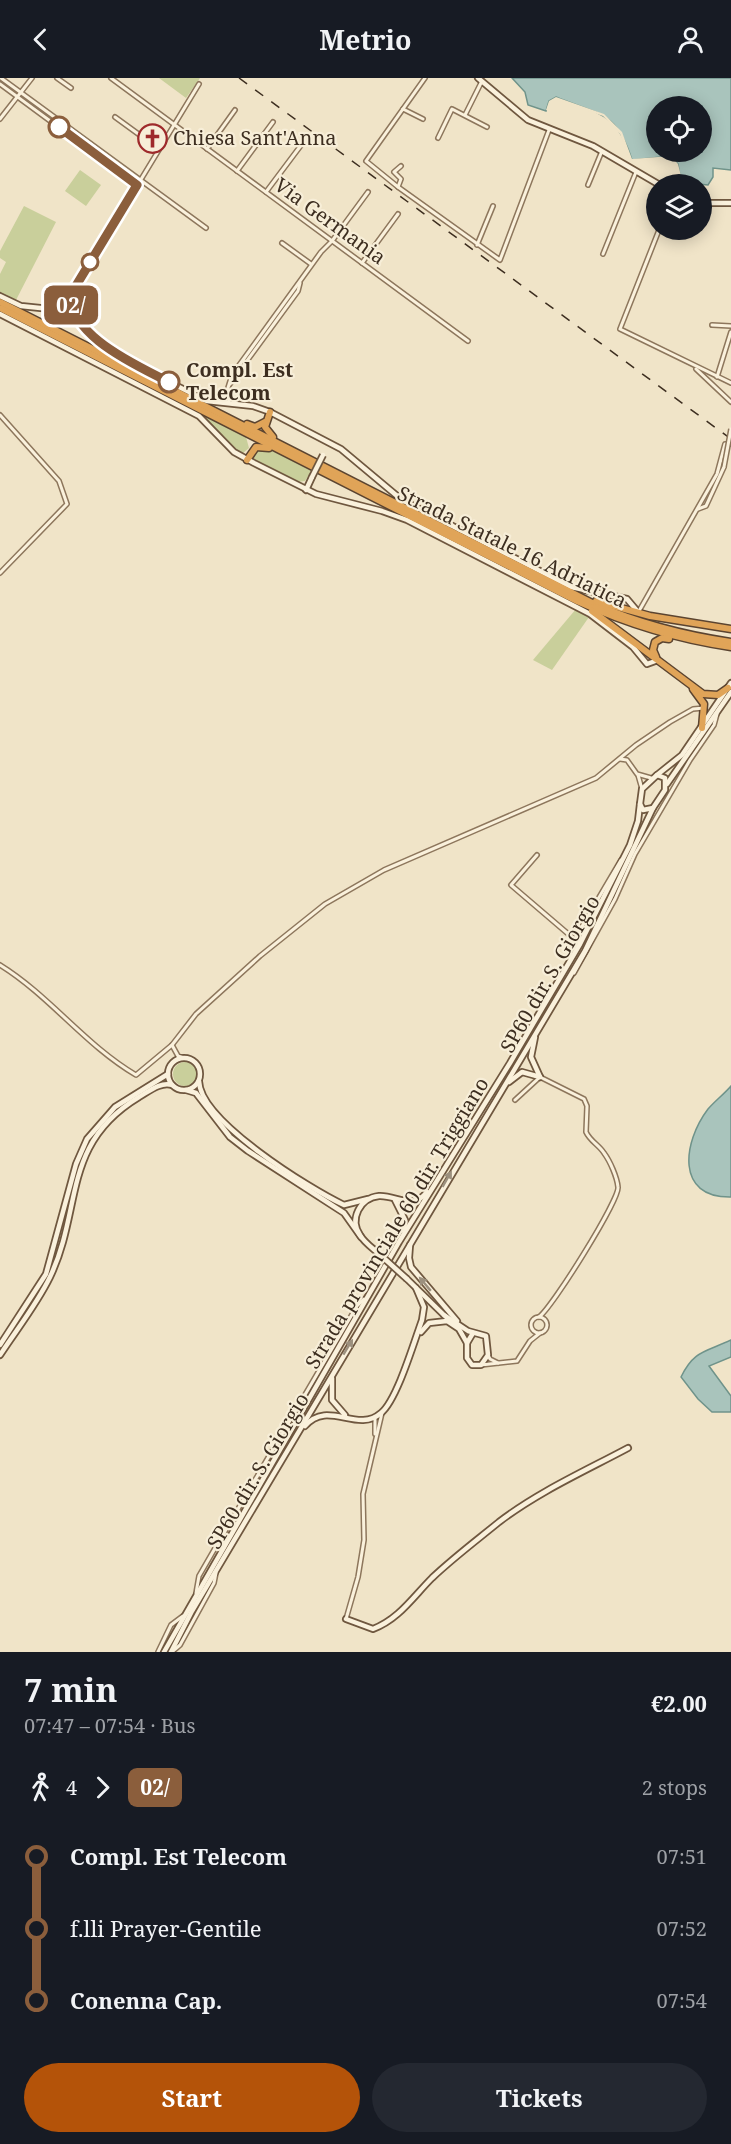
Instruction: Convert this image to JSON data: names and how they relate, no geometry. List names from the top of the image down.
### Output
{
  "streets": {
    "highway": ["Strada Statale 16 Adriatica"],
    "main road": ["SP60 dir. S. Giorgio", "Strada provinciale 60 dir. Triggiano"],
    "street": ["Via Germania"]
  },
  "places": {
    "church": ["Chiesa Sant'Anna"],
    "other": ["Compl. Est Telecom"]
  },
  "lines": ["bus line 02/"],
  "page": {
    "header": "Metrio",
    "on_map": "02/",
    "heading": ["7 min", "07:47 – 07:54 · Bus", "€2.00"],
    "legs": ["4", "02/", "2 stops"],
    "list": [
      {
        "name": "Compl. Est Telecom",
        "value": "07:51"
      },
      {
        "name": "f.lli Prayer-Gentile",
        "value": "07:52"
      },
      {
        "name": "Conenna Cap.",
        "value": "07:54"
      }
    ],
    "buttons": ["Start", "Tickets"]
  }
}
